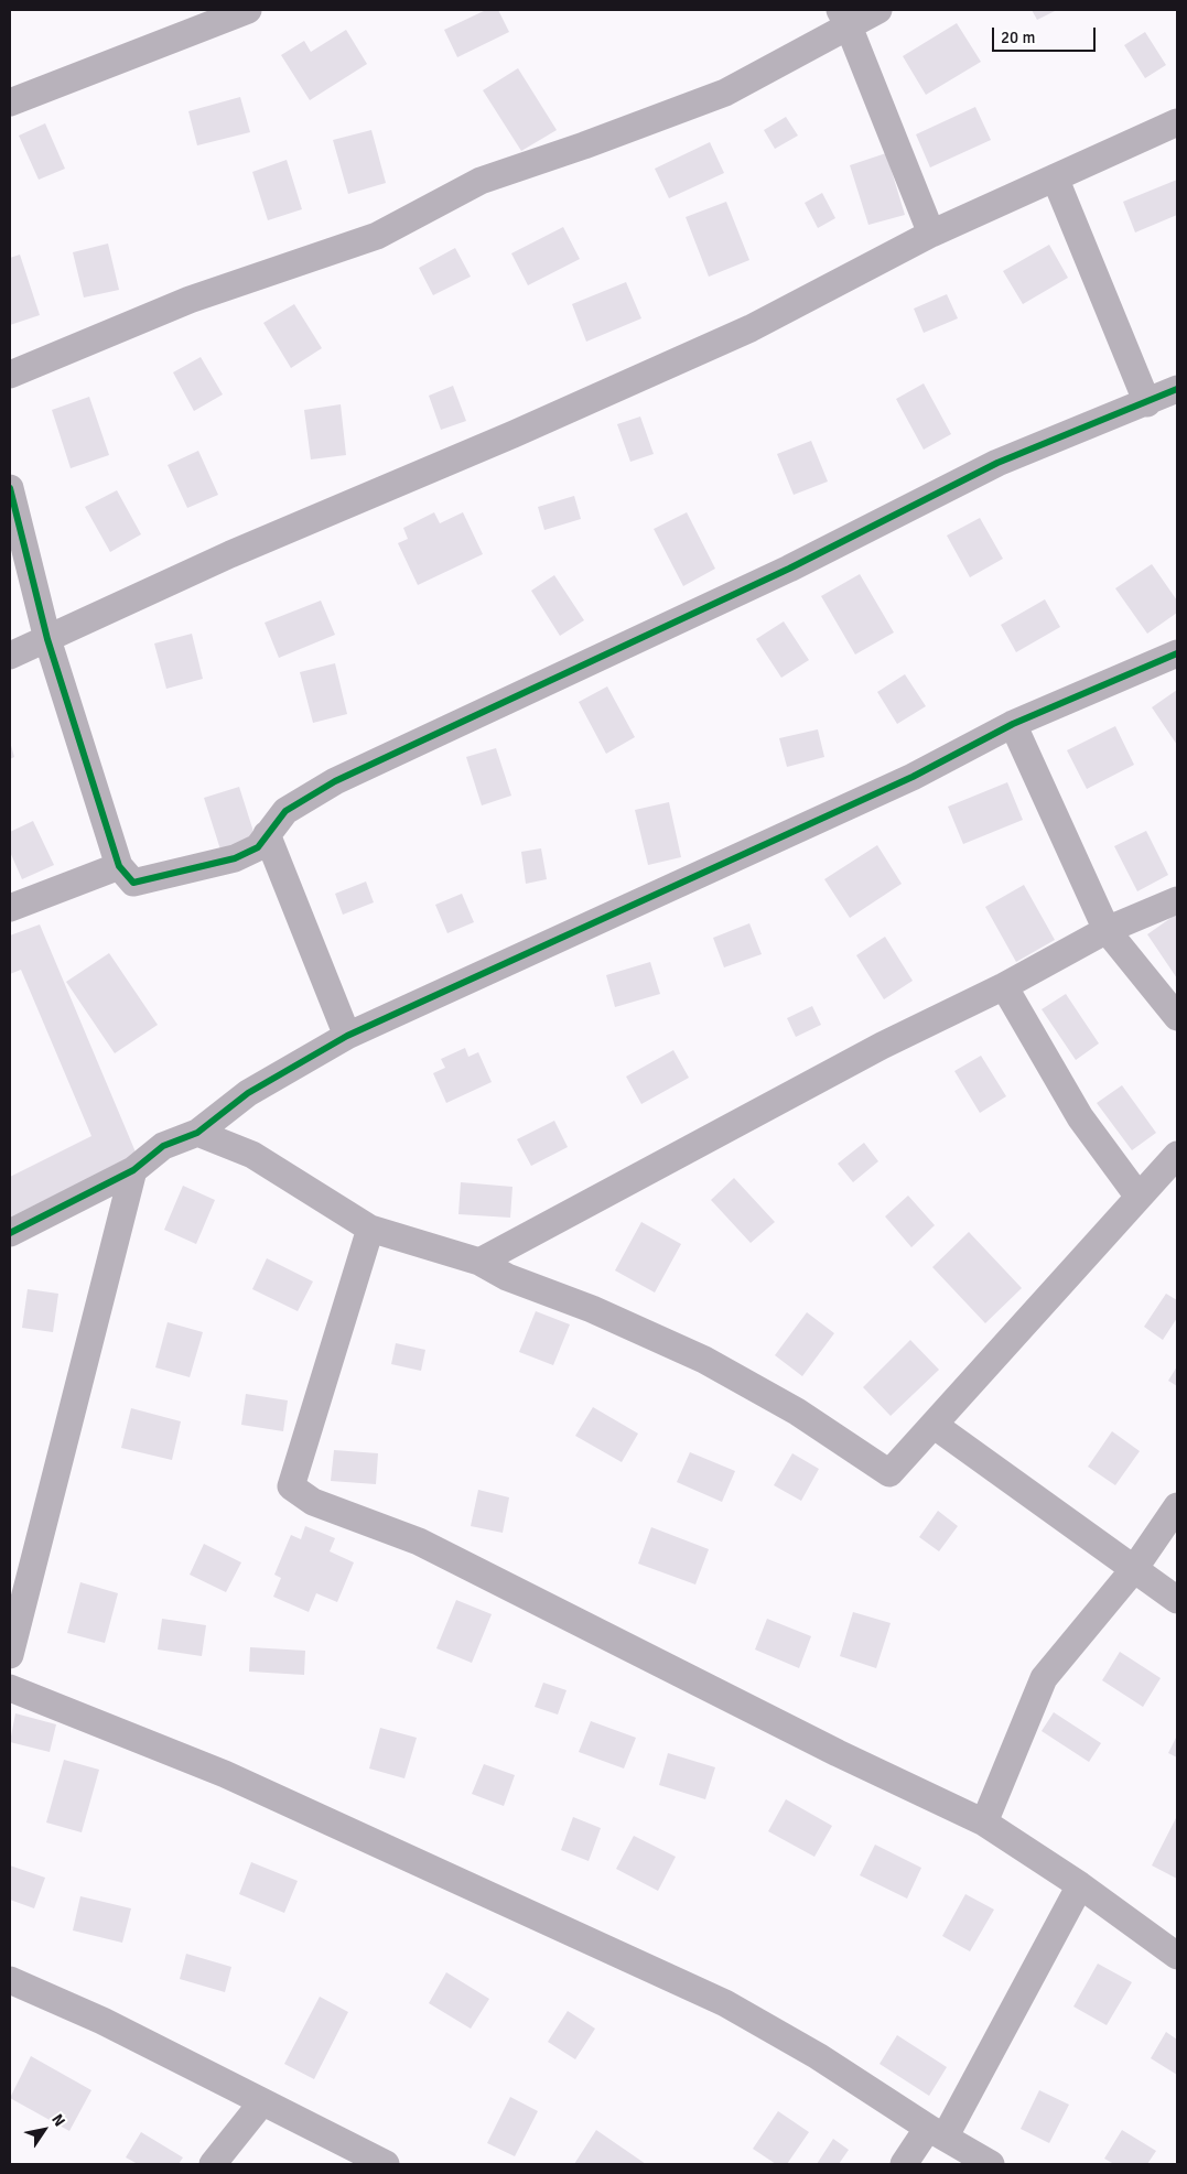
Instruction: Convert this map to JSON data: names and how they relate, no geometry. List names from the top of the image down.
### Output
{
  "scale_bar": "20 m",
  "north": "top right"
}
